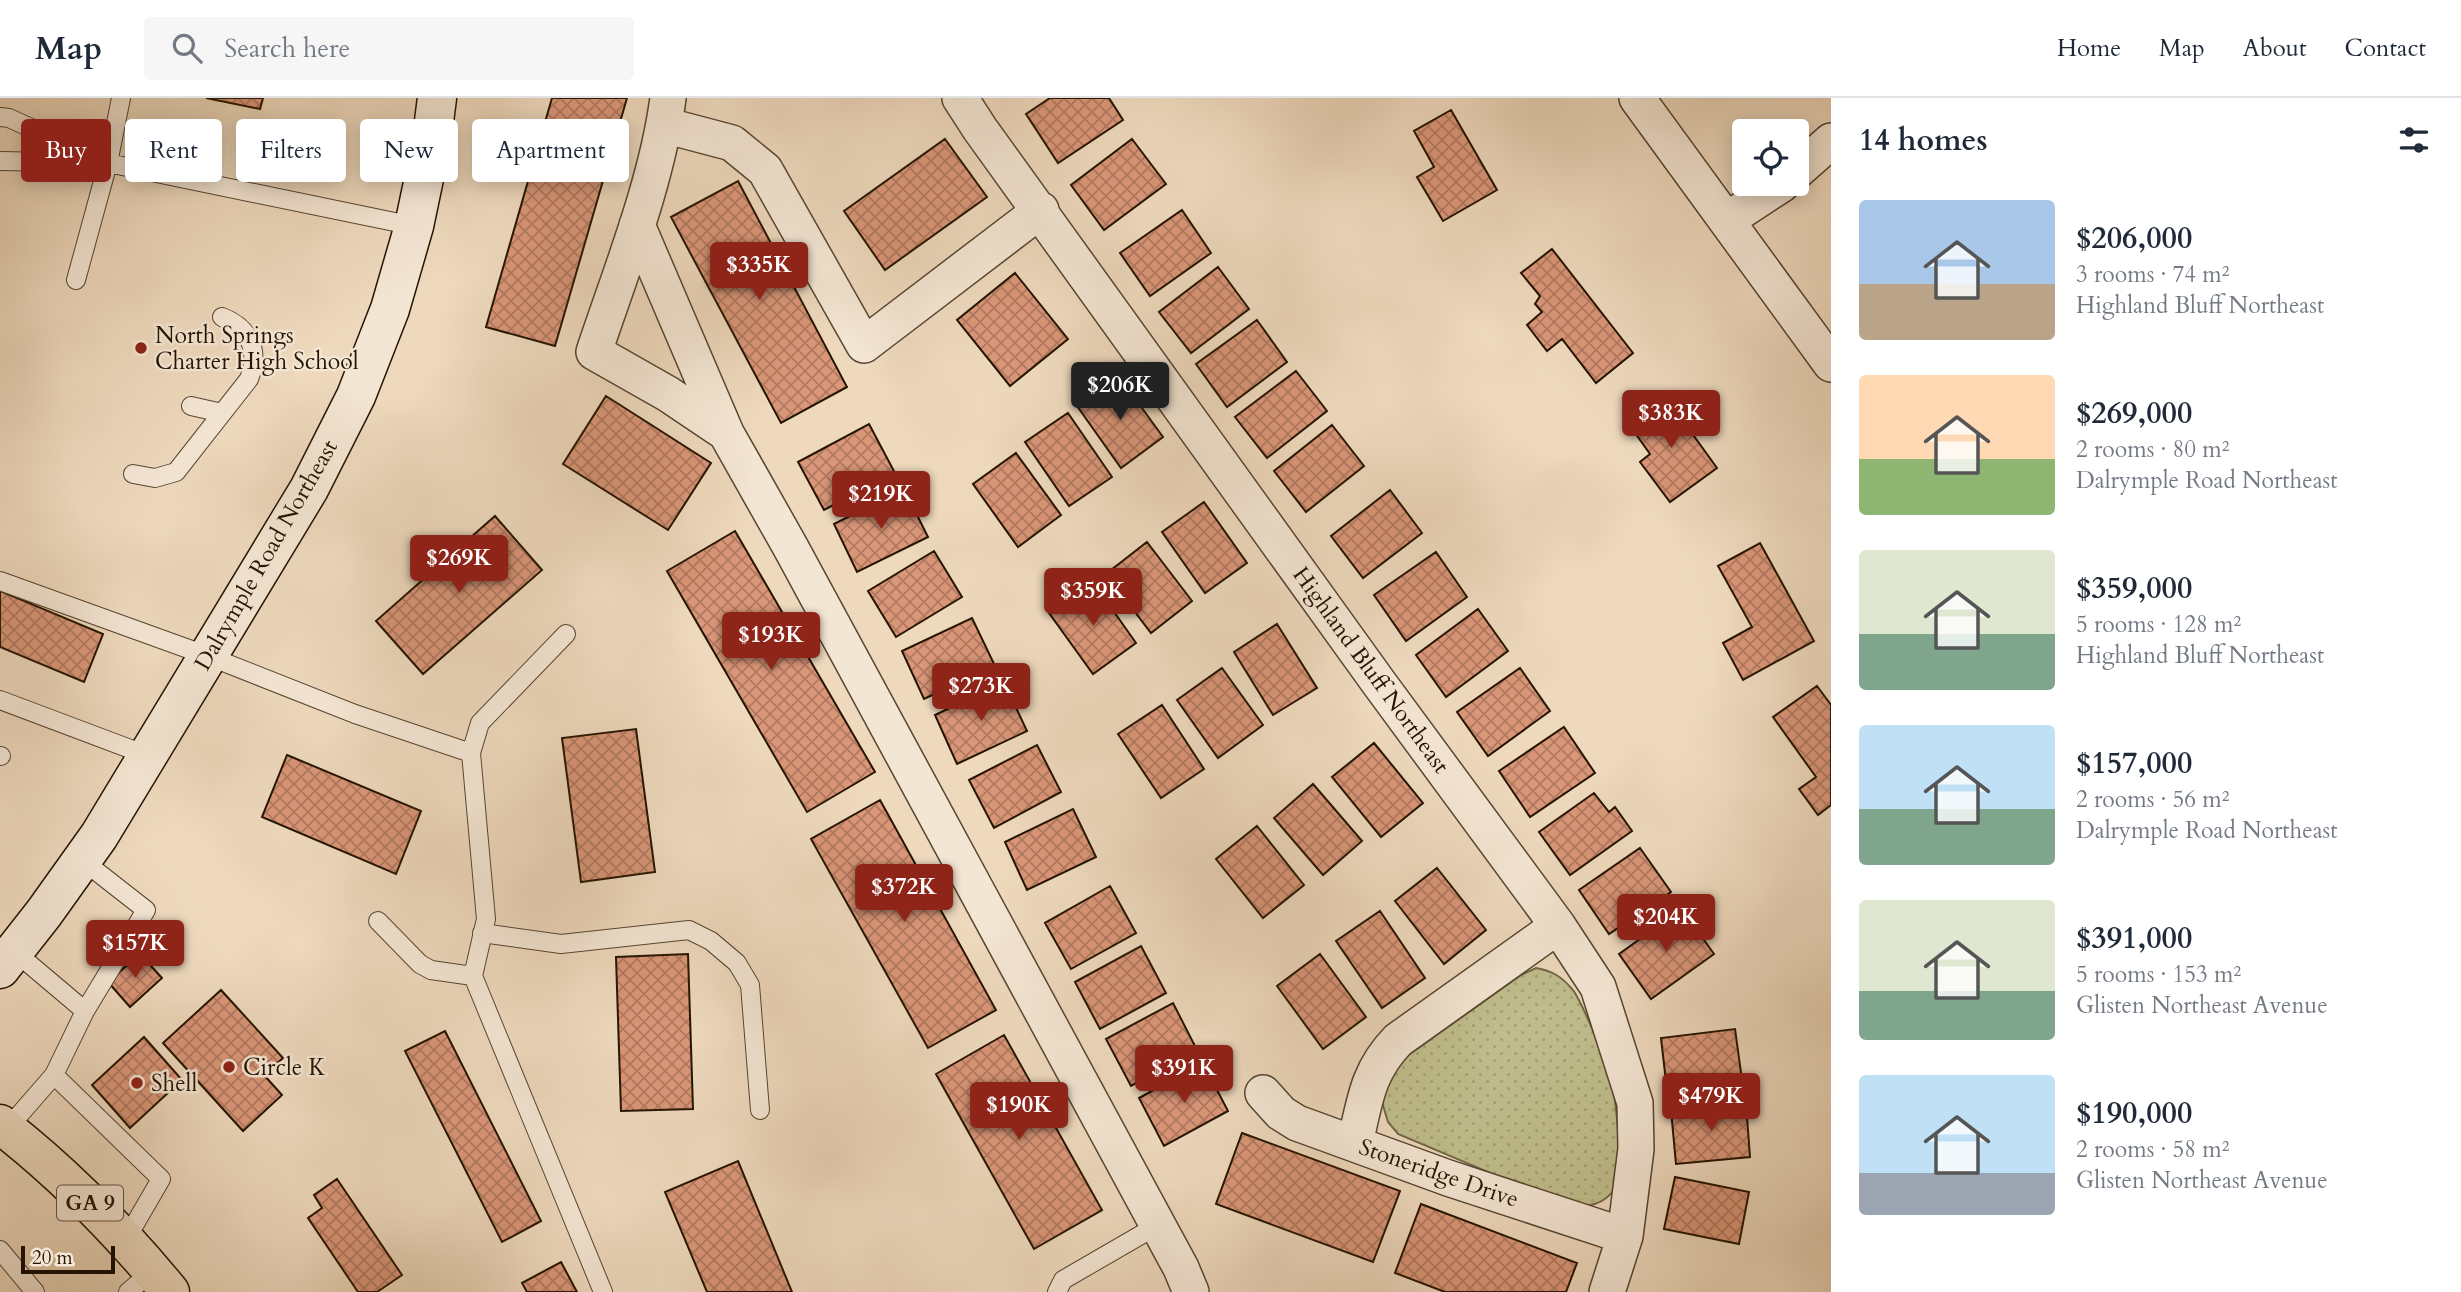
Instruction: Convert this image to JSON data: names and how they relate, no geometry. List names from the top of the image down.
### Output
{
  "streets": {
    "main road": ["GA 9"],
    "street": ["Dalrymple Road Northeast", "Highland Bluff Northeast", "Stoneridge Drive"]
  },
  "crossings": [
    ["Highland Bluff Northeast", "Stoneridge Drive"]
  ],
  "places": ["North Springs Charter High School", "Circle K", "Shell"],
  "scale_bar": "20 m",
  "page": {
    "header": "Map",
    "search": "Search here",
    "nav": [
      "Home",
      "Map",
      "About",
      "Contact"
    ],
    "heading": "14 homes",
    "chip": [
      "Buy",
      "Rent",
      "Filters",
      "New",
      "Apartment"
    ],
    "list": [
      {
        "name": "$206,000",
        "note": "3 rooms · 74 m² · Highland Bluff Northeast"
      },
      {
        "name": "$269,000",
        "note": "2 rooms · 80 m² · Dalrymple Road Northeast"
      },
      {
        "name": "$359,000",
        "note": "5 rooms · 128 m² · Highland Bluff Northeast"
      },
      {
        "name": "$157,000",
        "note": "2 rooms · 56 m² · Dalrymple Road Northeast"
      },
      {
        "name": "$391,000",
        "note": "5 rooms · 153 m² · Glisten Northeast Avenue"
      },
      {
        "name": "$190,000",
        "note": "2 rooms · 58 m² · Glisten Northeast Avenue"
      }
    ],
    "price": [
      "$335K",
      "$206K",
      "$383K",
      "$219K",
      "$269K",
      "$359K",
      "$193K",
      "$273K",
      "$372K",
      "$204K",
      "$157K",
      "$391K",
      "$479K",
      "$190K"
    ],
    "scale": "20 m"
  }
}
